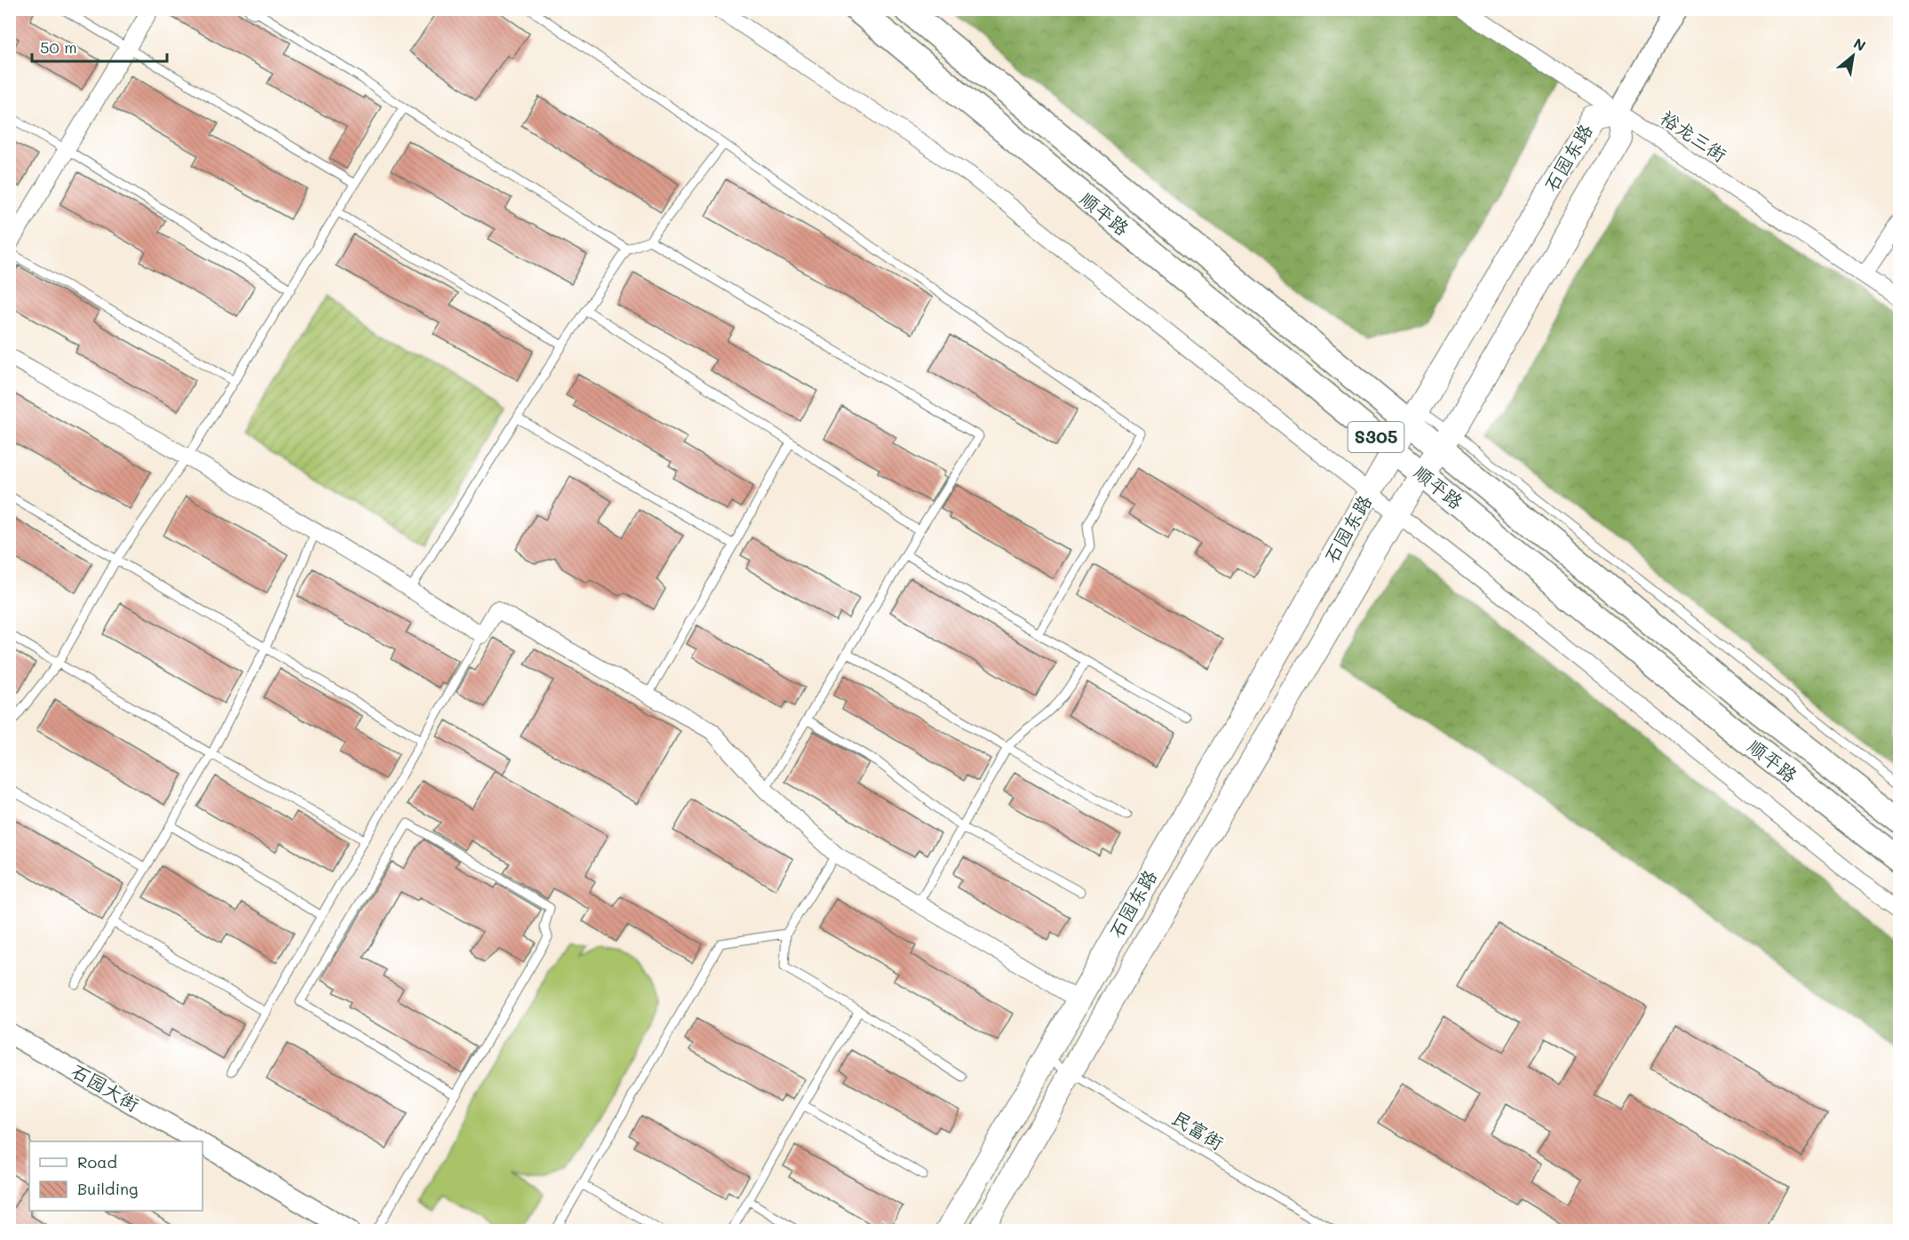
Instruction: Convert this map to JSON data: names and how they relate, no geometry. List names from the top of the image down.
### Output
{
  "streets": {
    "main road": ["石园东路", "顺平路", "S305"],
    "street": ["裕龙三街", "石园大街"],
    "lane": ["民富街"]
  },
  "crossings": [
    ["裕龙三街", "石园东路"],
    ["石园东路", "顺平路"],
    ["石园东路", "民富街"]
  ],
  "legend": ["Road", "Building"],
  "scale_bar": "50 m",
  "north": "top right"
}
